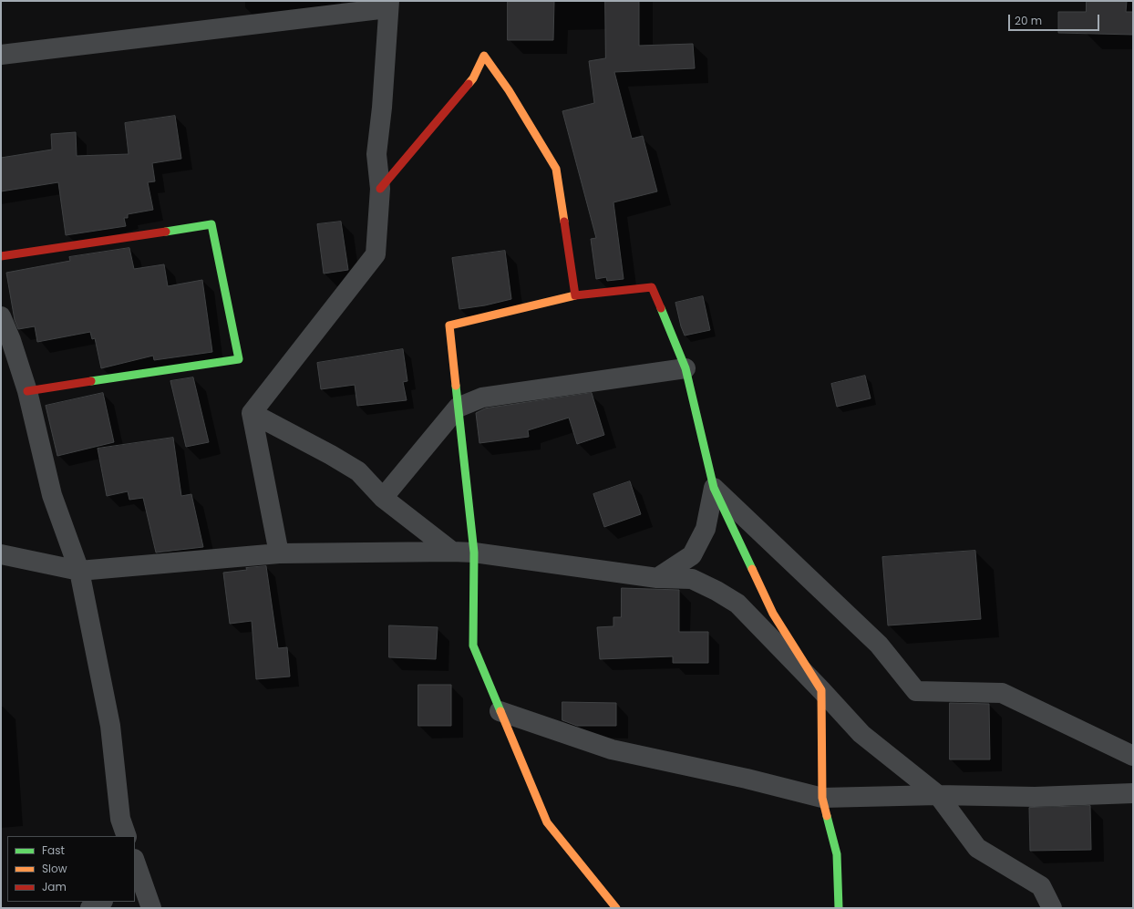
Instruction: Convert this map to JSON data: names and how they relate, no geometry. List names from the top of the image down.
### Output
{
  "legend": ["Fast", "Slow", "Jam"],
  "scale_bar": "20 m"
}
